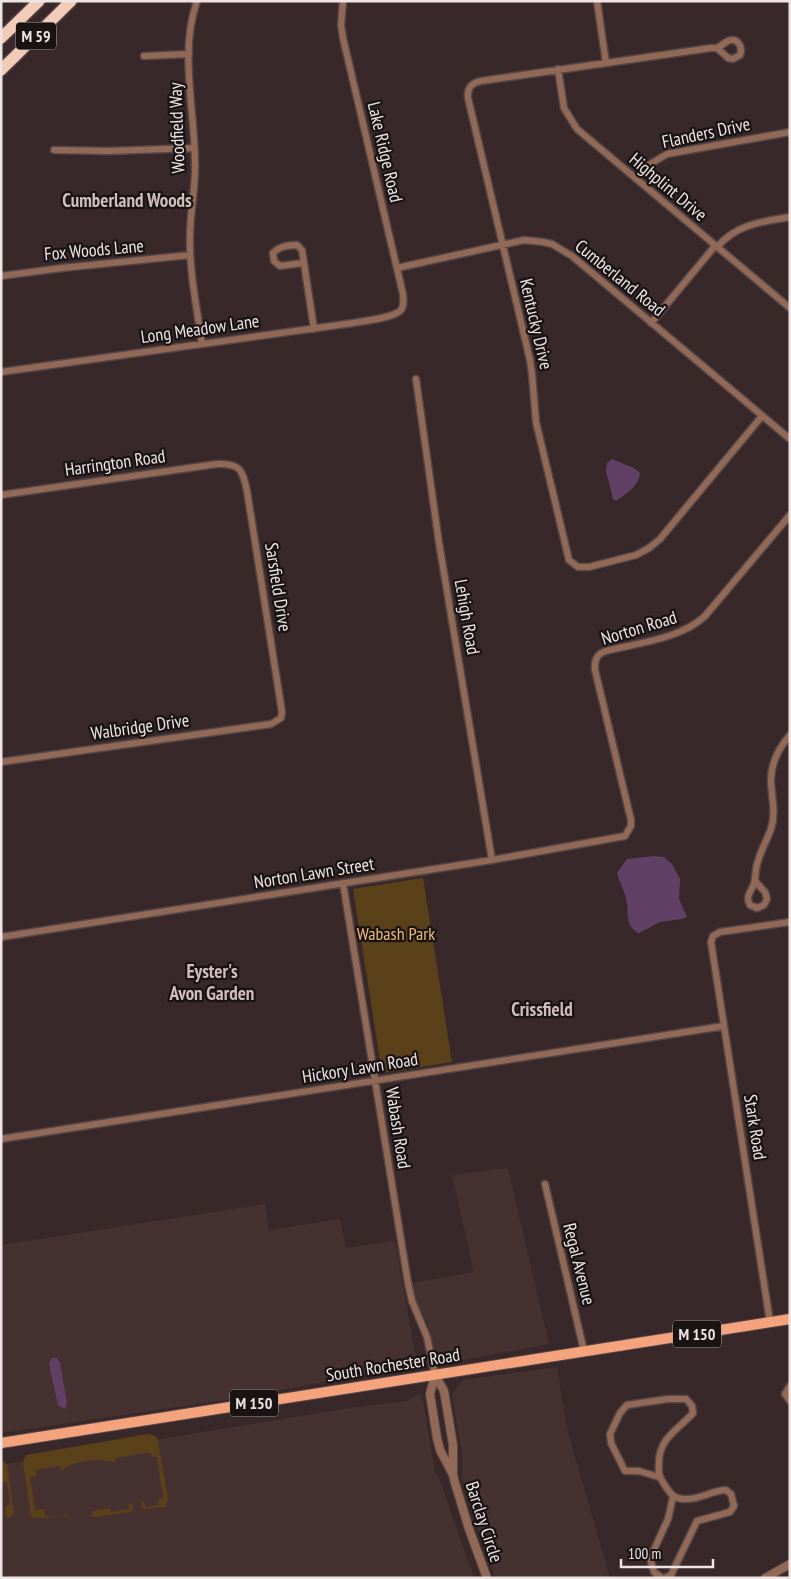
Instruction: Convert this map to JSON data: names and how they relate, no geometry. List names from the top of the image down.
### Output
{
  "streets": {
    "highway": ["M 59"],
    "main road": ["M 150", "South Rochester Road"],
    "street": [
      "Woodfield Way",
      "Flanders Drive",
      "Lake Ridge Road",
      "Highplint Drive",
      "Fox Woods Lane",
      "Cumberland Road",
      "Kentucky Drive",
      "Long Meadow Lane",
      "Harrington Road",
      "Sarsfield Drive",
      "Lehigh Road",
      "Norton Road",
      "Walbridge Drive",
      "Norton Lawn Street",
      "Hickory Lawn Road",
      "Stark Road",
      "Wabash Road",
      "Regal Avenue",
      "Barclay Circle"
    ]
  },
  "crossings": [
    ["Woodfield Way", "Fox Woods Lane"],
    ["Woodfield Way", "Long Meadow Lane"],
    ["Flanders Drive", "Highplint Drive"],
    ["Lake Ridge Road", "Cumberland Road"],
    ["Lake Ridge Road", "Long Meadow Lane"],
    ["Highplint Drive", "Kentucky Drive"],
    ["Cumberland Road", "Kentucky Drive"],
    ["Harrington Road", "Sarsfield Drive"],
    ["Sarsfield Drive", "Walbridge Drive"],
    ["Lehigh Road", "Norton Lawn Street"],
    ["Norton Road", "Norton Lawn Street"],
    ["Norton Lawn Street", "Wabash Road"],
    ["Hickory Lawn Road", "Stark Road"],
    ["Hickory Lawn Road", "Wabash Road"],
    ["Stark Road", "South Rochester Road"],
    ["Wabash Road", "South Rochester Road"],
    ["Wabash Road", "Barclay Circle"],
    ["Regal Avenue", "South Rochester Road"],
    ["South Rochester Road", "Barclay Circle"]
  ],
  "districts": ["Cumberland Woods", "Eyster's Avon Garden", "Crissfield"],
  "parks": ["Wabash Park"],
  "scale_bar": "100 m"
}
